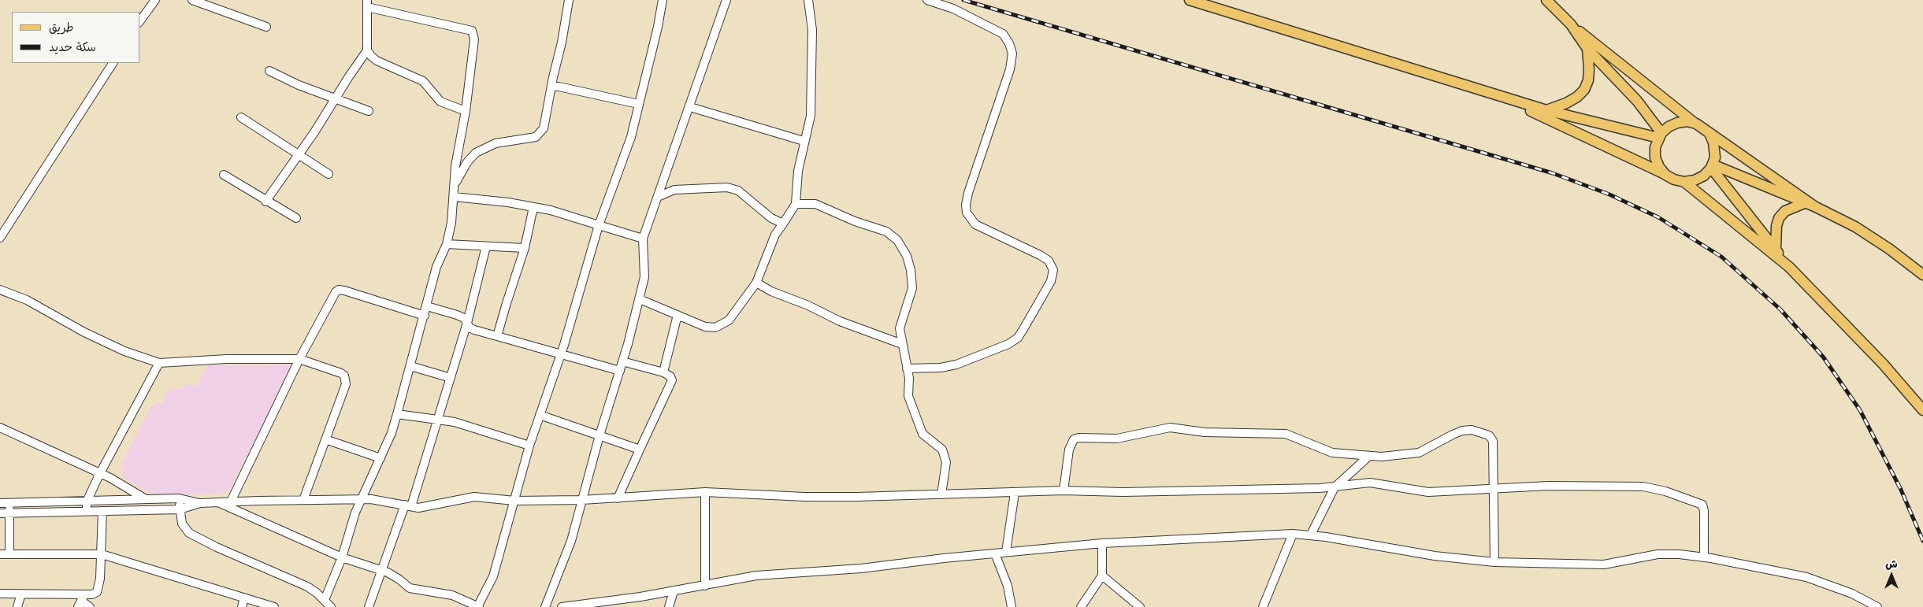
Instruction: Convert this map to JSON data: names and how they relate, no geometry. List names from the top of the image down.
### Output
{
  "legend": ["طريق", "سكة حديد"],
  "north": "top"
}
